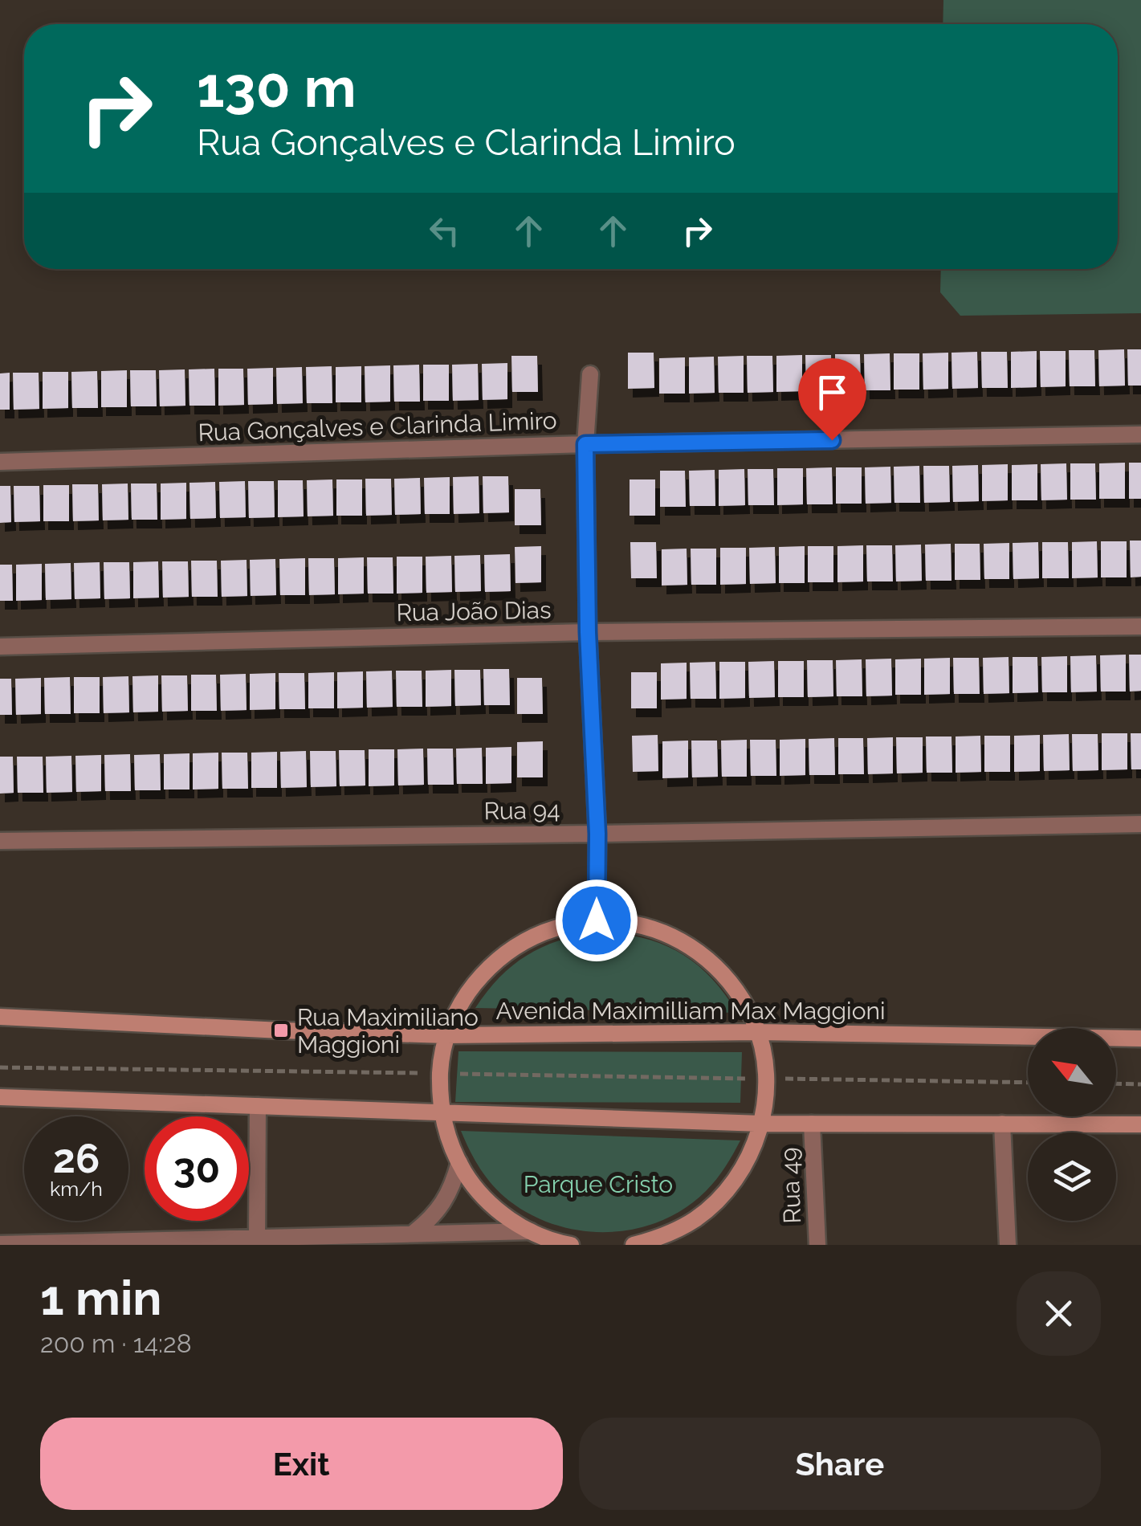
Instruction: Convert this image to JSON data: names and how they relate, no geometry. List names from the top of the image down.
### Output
{
  "streets": {
    "street": [
      "Rua Gonçalves e Clarinda Limiro",
      "Rua João Dias",
      "Rua 94",
      "Avenida Maximilliam Max Maggioni",
      "Rua 49"
    ]
  },
  "parks": ["Parque Cristo"],
  "places": {
    "transit": ["Rua Maximiliano Maggioni"]
  },
  "north": "top left",
  "page": {
    "turn": ["130 m", "Rua Gonçalves e Clarinda Limiro"],
    "speed": "26 km/h",
    "limit": "30",
    "heading": ["1 min", "200 m · 14:28"],
    "buttons": ["Exit", "Share"]
  }
}
